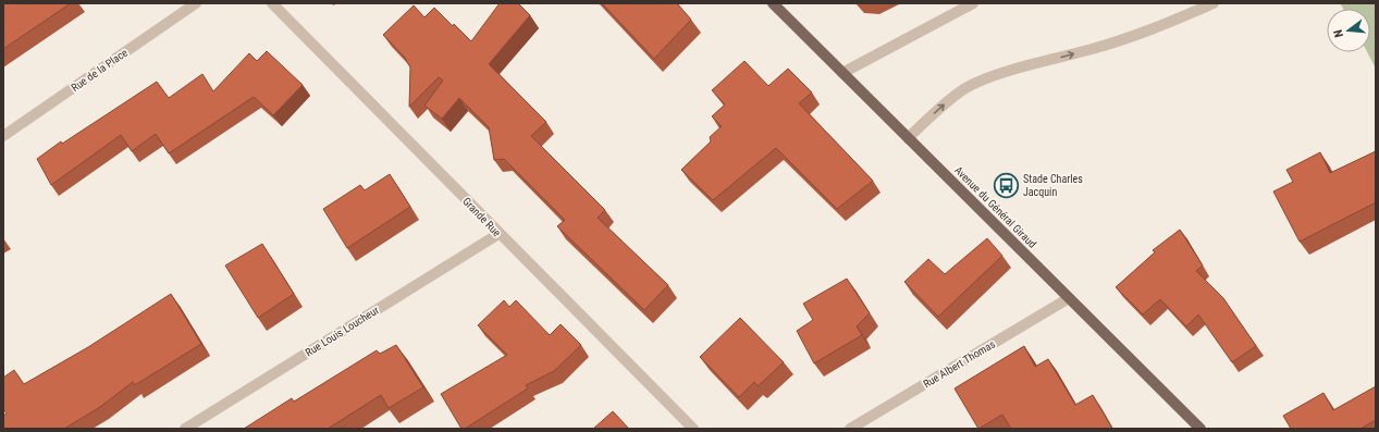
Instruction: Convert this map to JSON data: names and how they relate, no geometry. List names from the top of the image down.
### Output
{
  "streets": {
    "main road": ["Avenue du Général Giraud"],
    "street": [
      "Rue de la Place",
      "Grande Rue",
      "Rue Louis Loucheur",
      "Rue Albert Thomas"
    ]
  },
  "crossings": [
    ["Avenue du Général Giraud", "Rue Albert Thomas"],
    ["Grande Rue", "Rue Louis Loucheur"]
  ],
  "places": {
    "bus stop": ["Stade Charles Jacquin"]
  },
  "north": "left"
}
